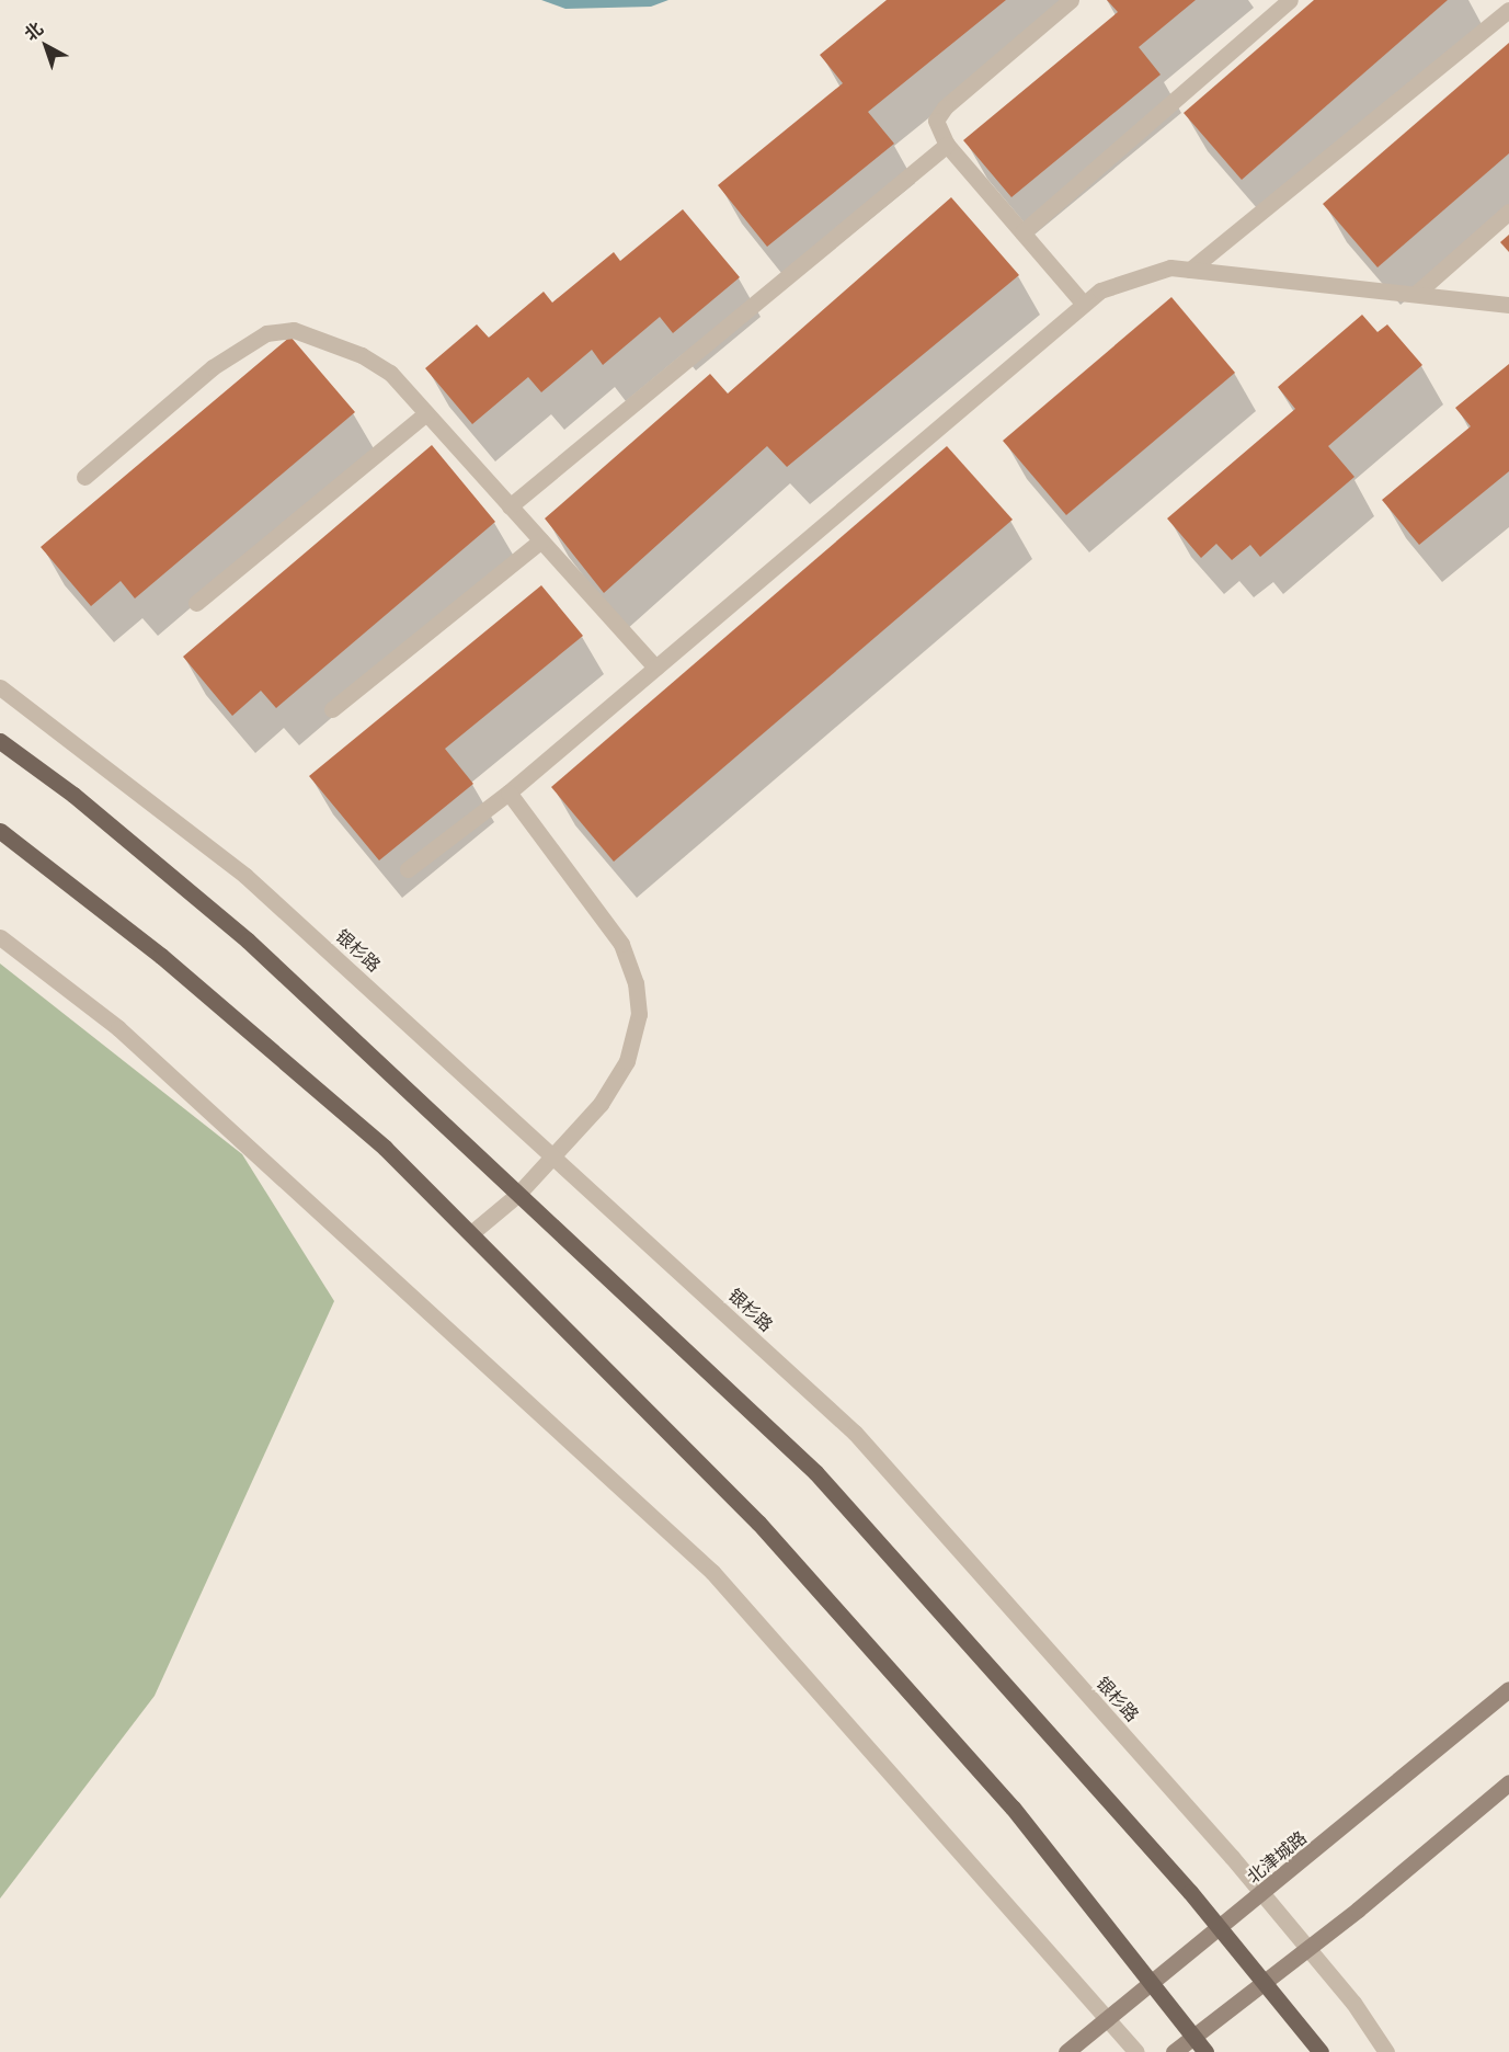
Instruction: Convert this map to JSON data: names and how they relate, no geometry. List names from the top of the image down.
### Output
{
  "streets": {
    "main road": ["北津城路"],
    "street": ["银杉路"]
  },
  "crossings": [
    ["银杉路", "北津城路"]
  ],
  "north": "top left"
}
